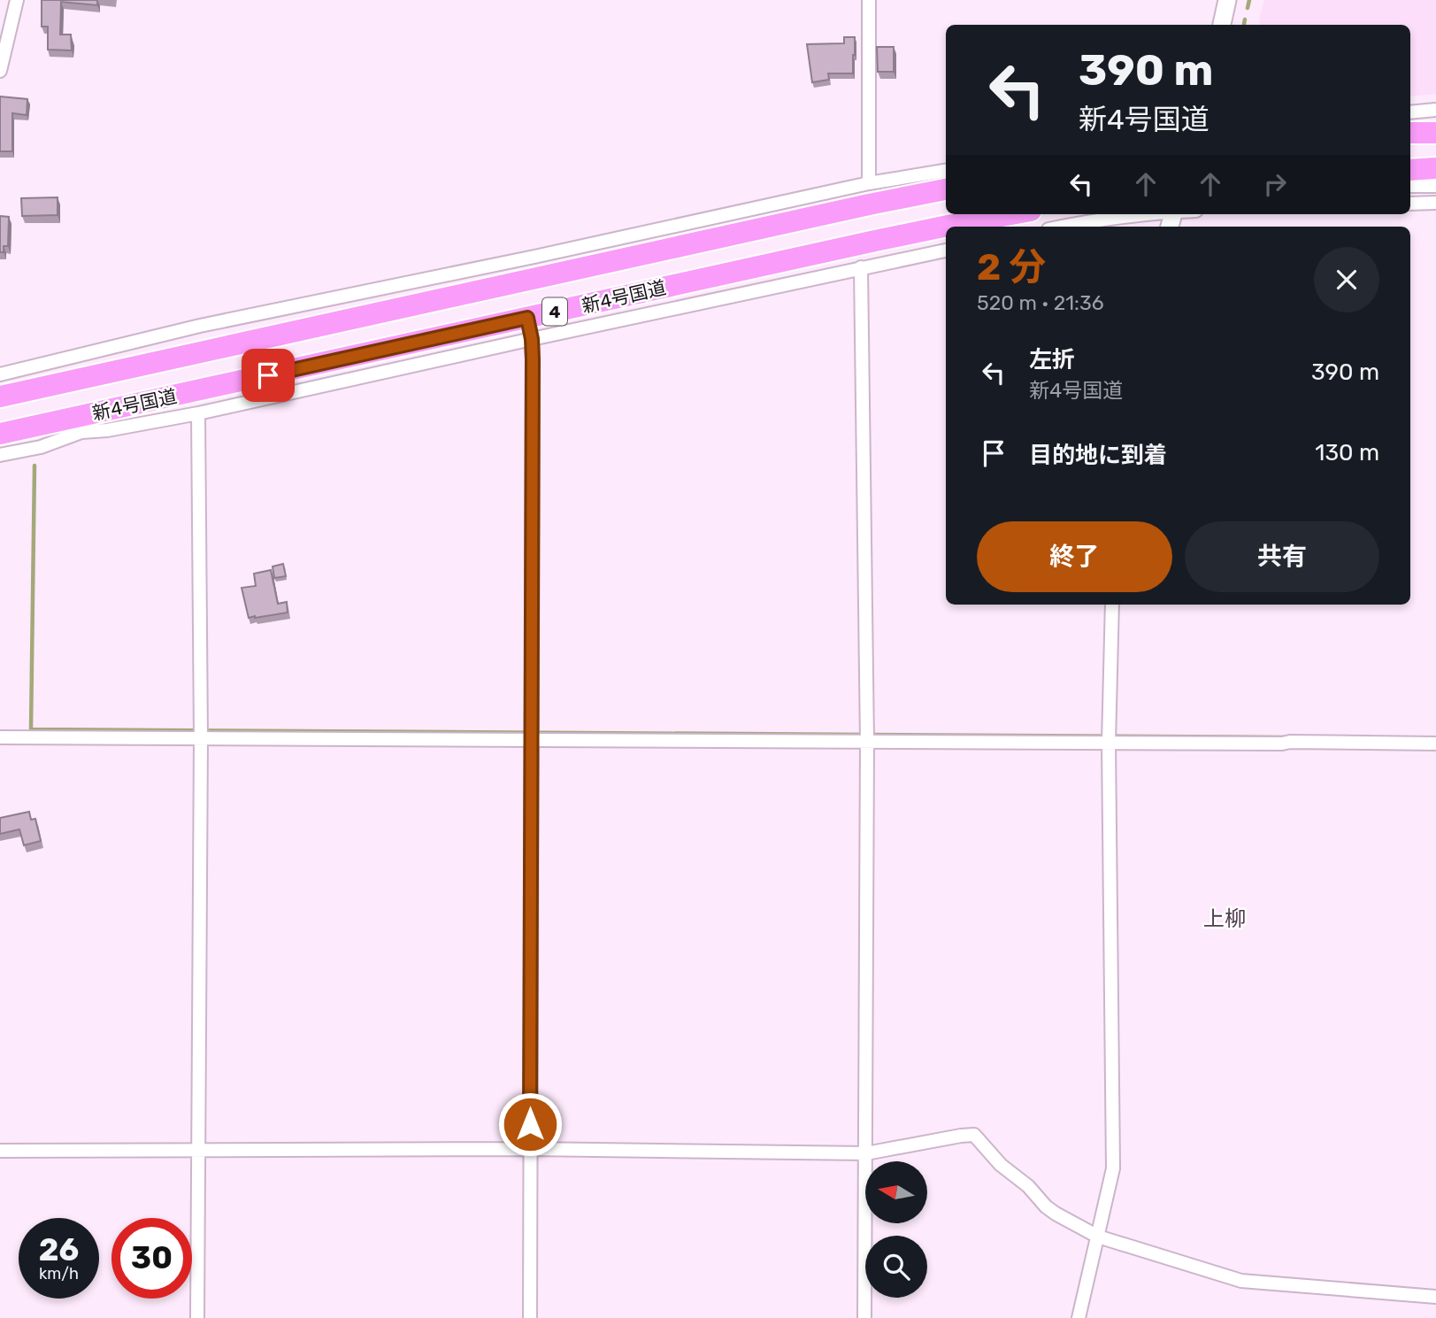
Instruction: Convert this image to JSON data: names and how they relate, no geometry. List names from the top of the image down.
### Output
{
  "streets": {
    "highway": ["新4号国道", "4"]
  },
  "districts": ["上柳"],
  "north": "left",
  "page": {
    "turn": ["390 m", "新4号国道"],
    "heading": ["2 分", "520 m · 21:36"],
    "list": [
      {
        "name": "左折",
        "note": "新4号国道",
        "value": "390 m"
      },
      {
        "name": "目的地に到着",
        "value": "130 m"
      }
    ],
    "buttons": ["終了", "共有"],
    "speed": "26 km/h",
    "limit": "30"
  }
}
